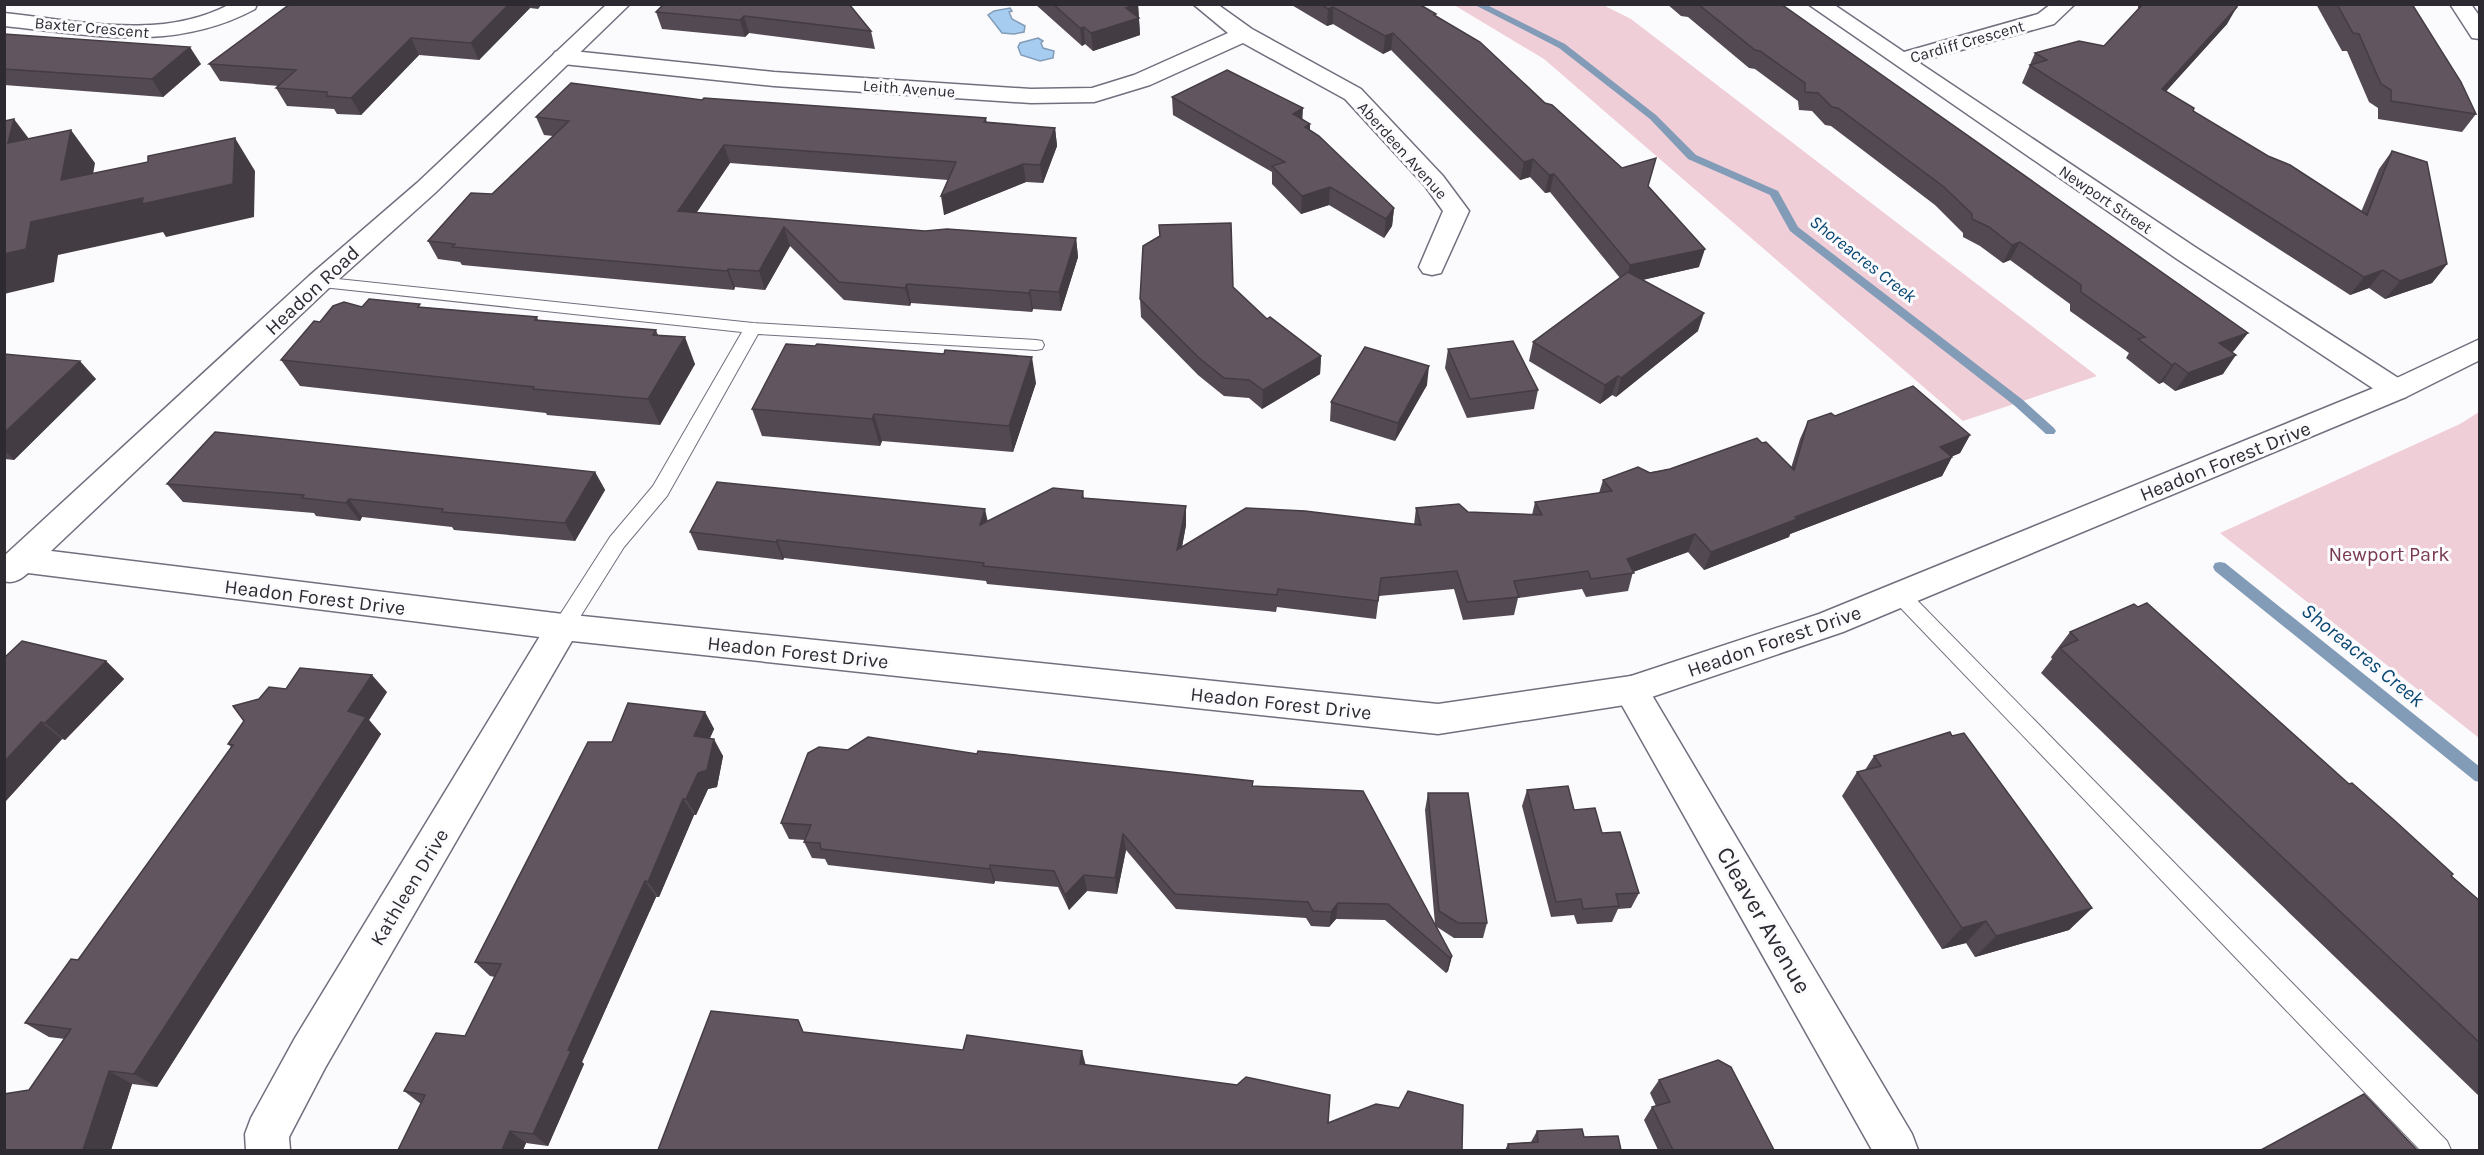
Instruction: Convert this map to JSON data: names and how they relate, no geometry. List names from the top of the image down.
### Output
{
  "streets": {
    "street": [
      "Baxter Crescent",
      "Cardiff Crescent",
      "Leith Avenue",
      "Aberdeen Avenue",
      "Newport Street",
      "Headon Road",
      "Headon Forest Drive",
      "Kathleen Drive",
      "Cleaver Avenue"
    ]
  },
  "crossings": [
    ["Cardiff Crescent", "Newport Street"],
    ["Leith Avenue", "Aberdeen Avenue"],
    ["Leith Avenue", "Headon Road"],
    ["Newport Street", "Headon Forest Drive"],
    ["Headon Road", "Headon Forest Drive"],
    ["Headon Forest Drive", "Kathleen Drive"],
    ["Headon Forest Drive", "Cleaver Avenue"]
  ],
  "water": ["Shoreacres Creek"],
  "parks": ["Newport Park"]
}
